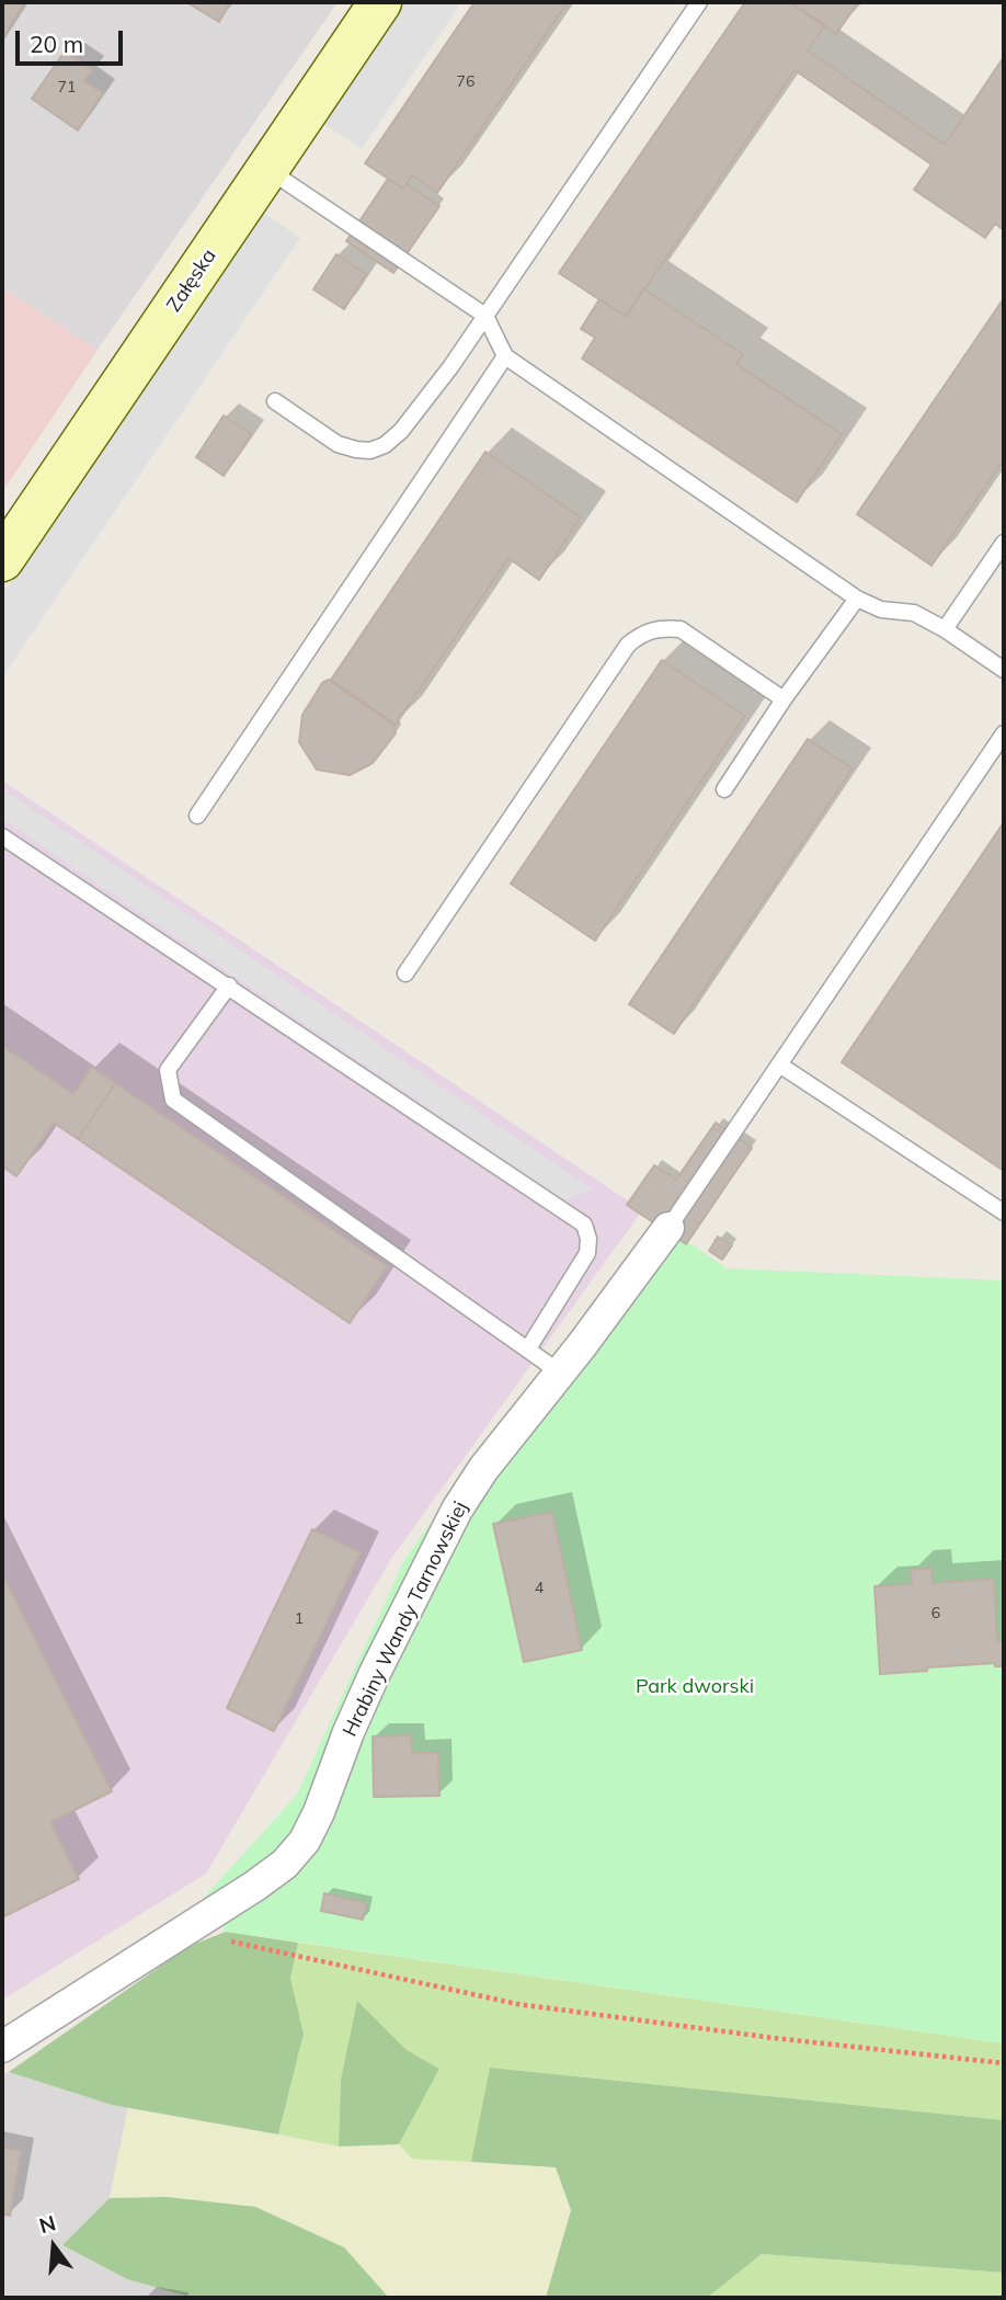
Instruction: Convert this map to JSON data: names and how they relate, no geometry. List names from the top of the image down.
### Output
{
  "streets": {
    "street": ["Załęska", "Hrabiny Wandy Tarnowskiej"]
  },
  "parks": ["Park dworski"],
  "house_numbers": [
    "76",
    "71",
    "4",
    "6",
    "1"
  ],
  "scale_bar": "20 m",
  "north": "top"
}
